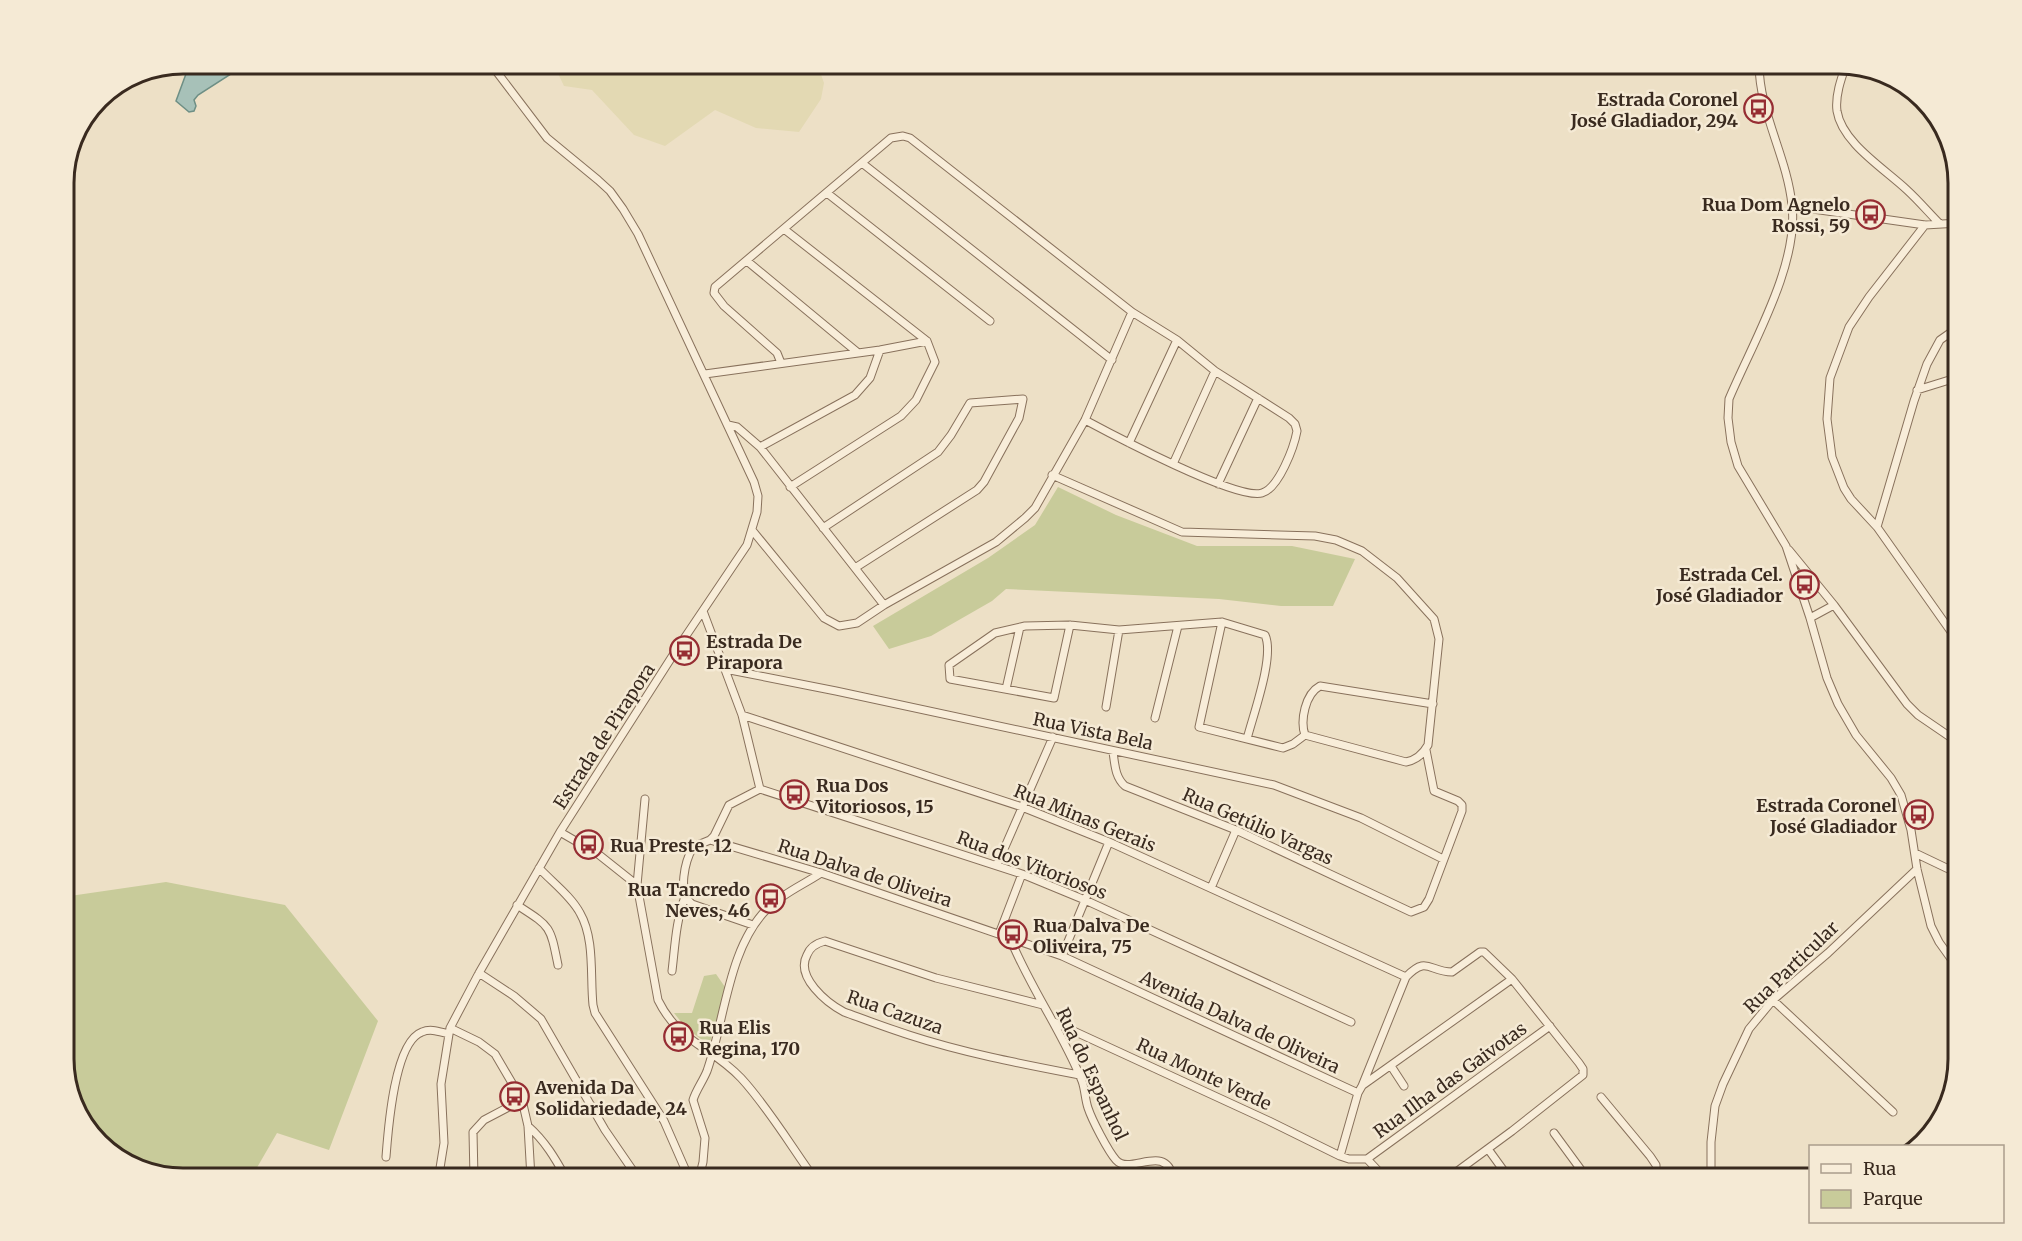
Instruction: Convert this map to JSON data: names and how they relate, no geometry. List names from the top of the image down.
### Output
{
  "streets": {
    "street": [
      "Rua Vista Bela",
      "Estrada de Pirapora",
      "Rua Minas Gerais",
      "Rua Getúlio Vargas",
      "Rua dos Vitoriosos",
      "Rua Dalva de Oliveira",
      "Rua Particular",
      "Rua Cazuza",
      "Avenida Dalva de Oliveira",
      "Rua do Espanhol",
      "Rua Monte Verde",
      "Rua Ilha das Gaivotas"
    ]
  },
  "crossings": [
    ["Rua Vista Bela", "Rua Getúlio Vargas"],
    ["Rua Dalva de Oliveira", "Avenida Dalva de Oliveira"],
    ["Rua Dalva de Oliveira", "Rua do Espanhol"],
    ["Rua Cazuza", "Rua do Espanhol"],
    ["Avenida Dalva de Oliveira", "Rua do Espanhol"],
    ["Rua do Espanhol", "Rua Monte Verde"]
  ],
  "places": {
    "bus stop": [
      "Estrada Coronel José Gladiador, 294",
      "Rua Dom Agnelo Rossi, 59",
      "Estrada Cel. José Gladiador",
      "Estrada De Pirapora",
      "Rua Dos Vitoriosos, 15",
      "Estrada Coronel José Gladiador",
      "Rua Preste, 12",
      "Rua Tancredo Neves, 46",
      "Rua Dalva De Oliveira, 75",
      "Rua Elis Regina, 170",
      "Avenida Da Solidariedade, 24"
    ]
  },
  "legend": ["Rua", "Parque"]
}
